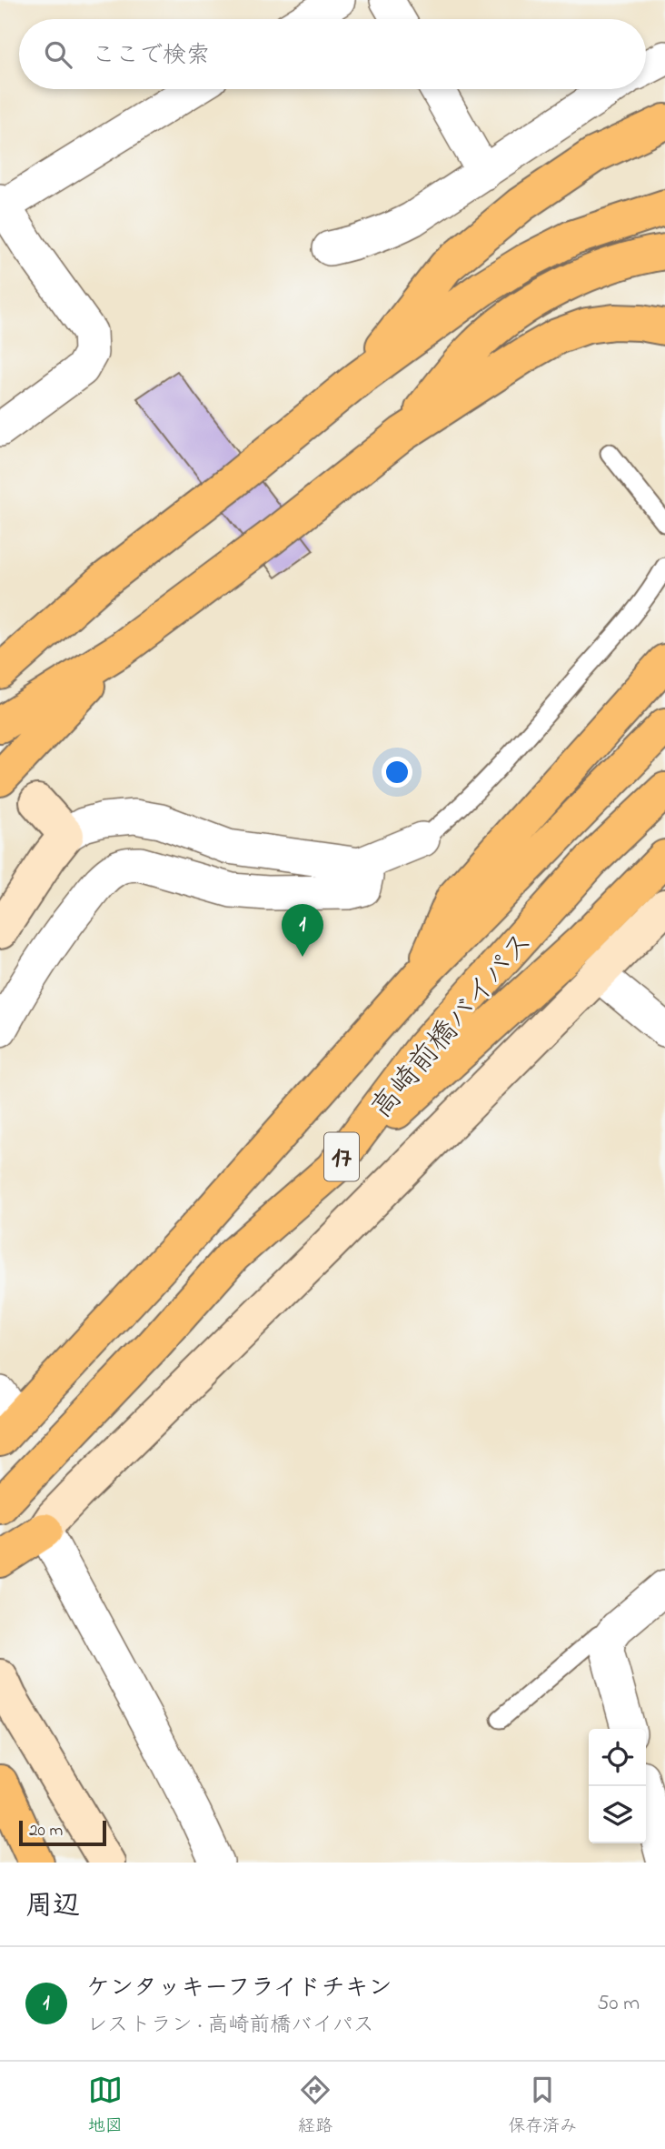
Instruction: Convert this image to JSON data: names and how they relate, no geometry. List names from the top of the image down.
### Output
{
  "streets": {
    "highway": ["高崎前橋バイパス", "17"]
  },
  "scale_bar": "20 m",
  "page": {
    "search": "ここで検索",
    "pins": "1",
    "scale": "20 m",
    "heading": "周辺",
    "list": [
      {
        "mark": "1",
        "name": "ケンタッキーフライドチキン",
        "note": "レストラン · 高崎前橋バイパス",
        "value": "50 m"
      }
    ],
    "nav": ["地図", "経路", "保存済み"]
  }
}
